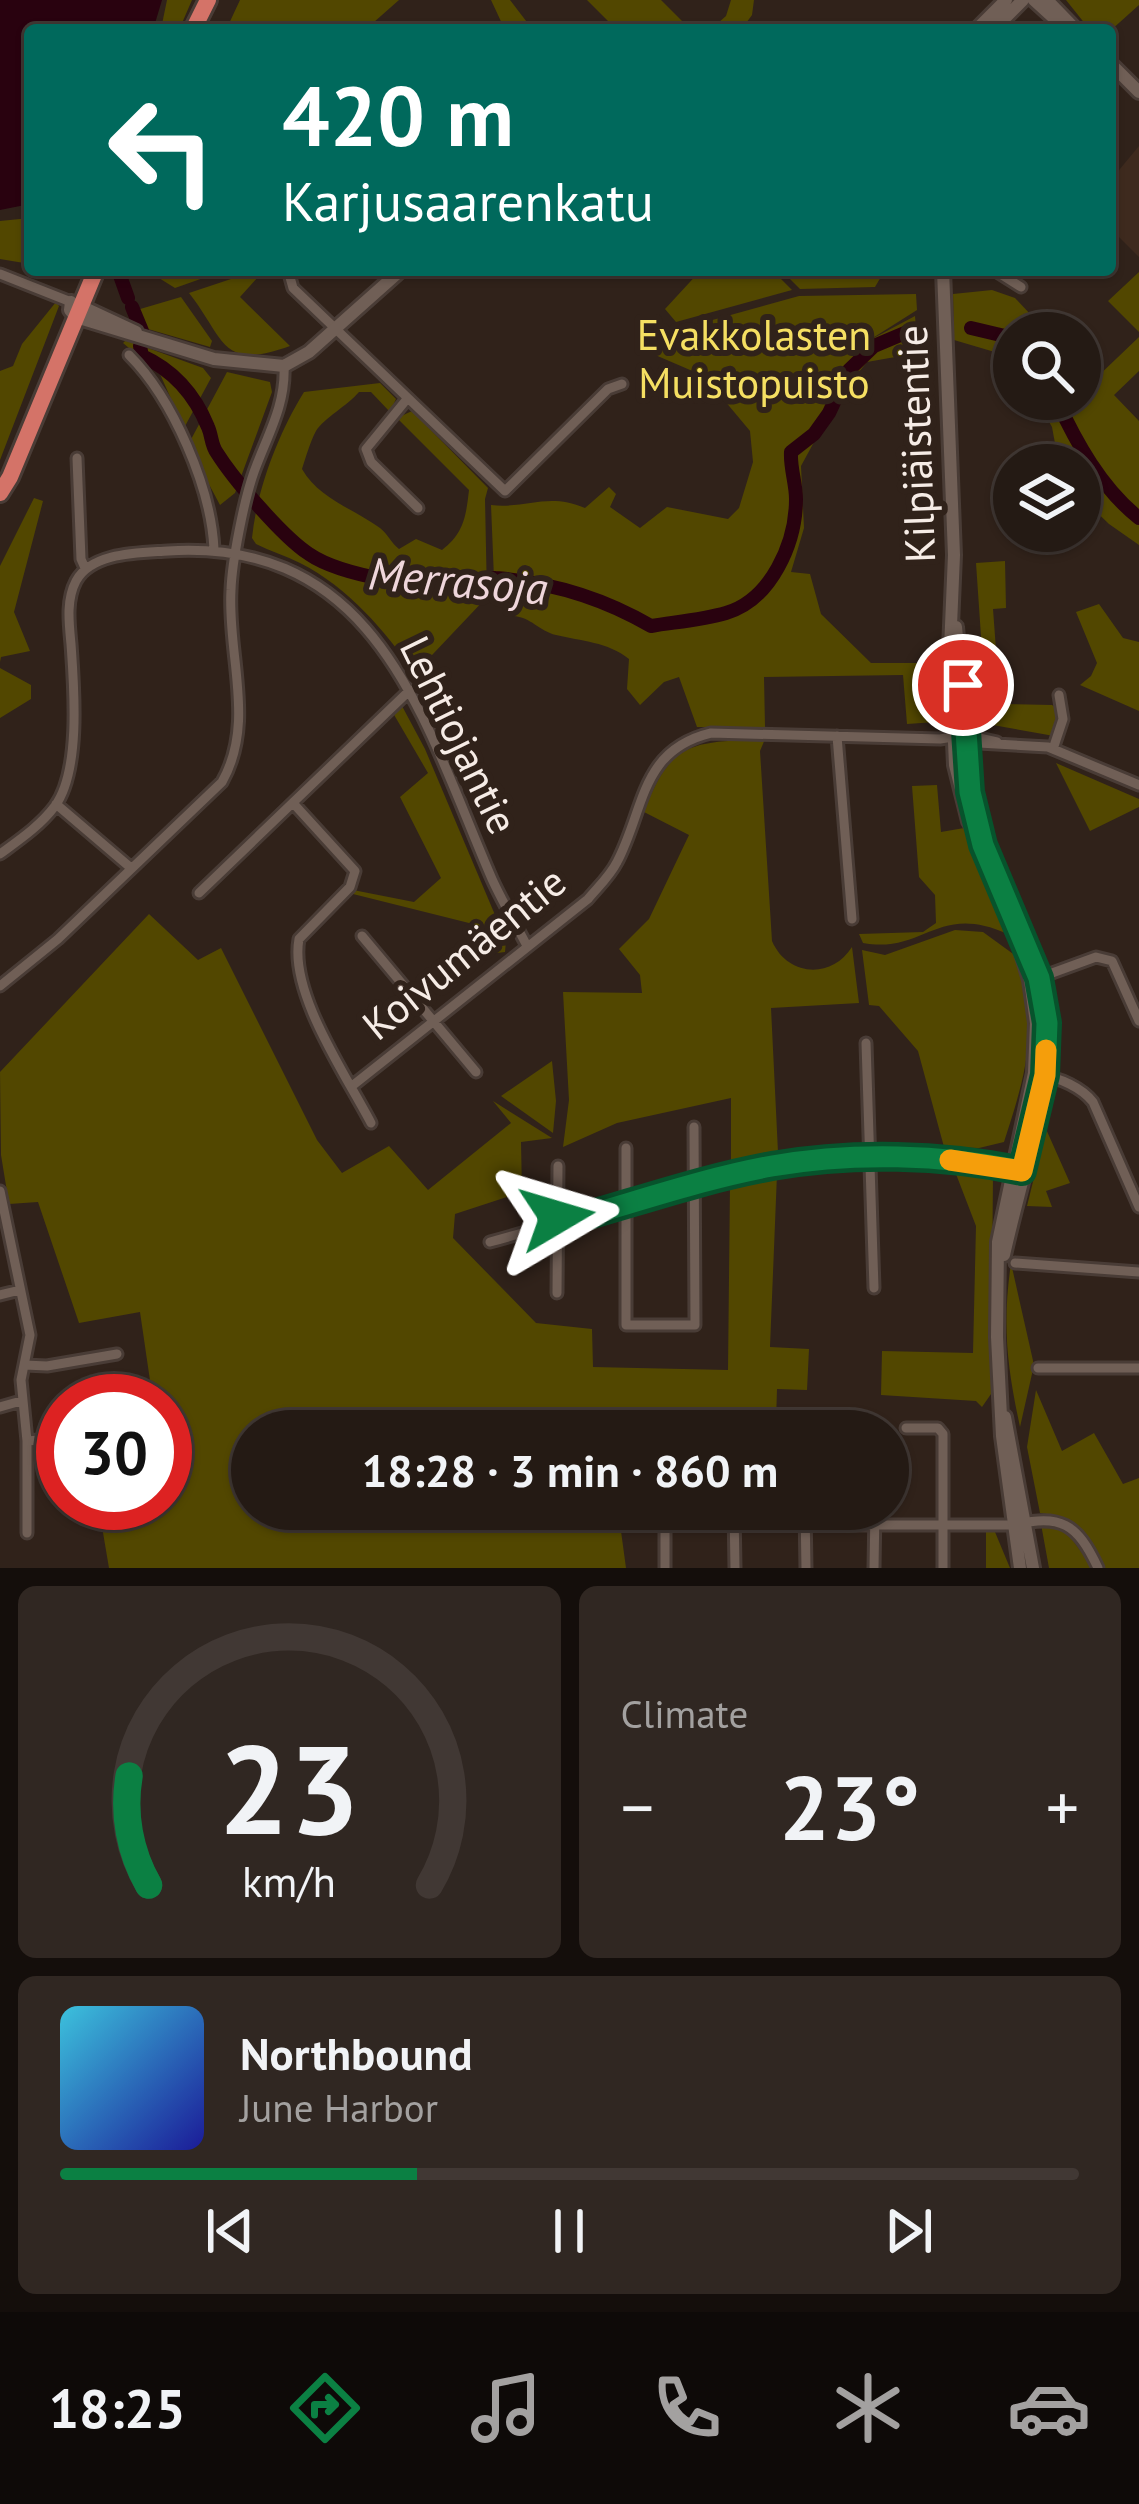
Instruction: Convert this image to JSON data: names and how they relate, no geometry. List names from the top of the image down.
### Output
{
  "streets": {
    "street": ["Kilpiäistentie", "Lehtiojantie", "Koivumäentie"]
  },
  "crossings": [
    ["Kilpiäistentie", "Koivumäentie"],
    ["Lehtiojantie", "Koivumäentie"]
  ],
  "water": ["Merrasoja"],
  "parks": ["Evakkolasten Muistopuisto"],
  "page": {
    "turn": ["420 m", "Karjusaarenkatu"],
    "limit": "30",
    "trip": "18:28 · 3 min · 860 m",
    "tile": "Climate",
    "heat": ["−", "23°", "+"],
    "song": ["Northbound", "June Harbor"],
    "tabs": "18:25",
    "gauge": ["23", "km/h"]
  }
}
